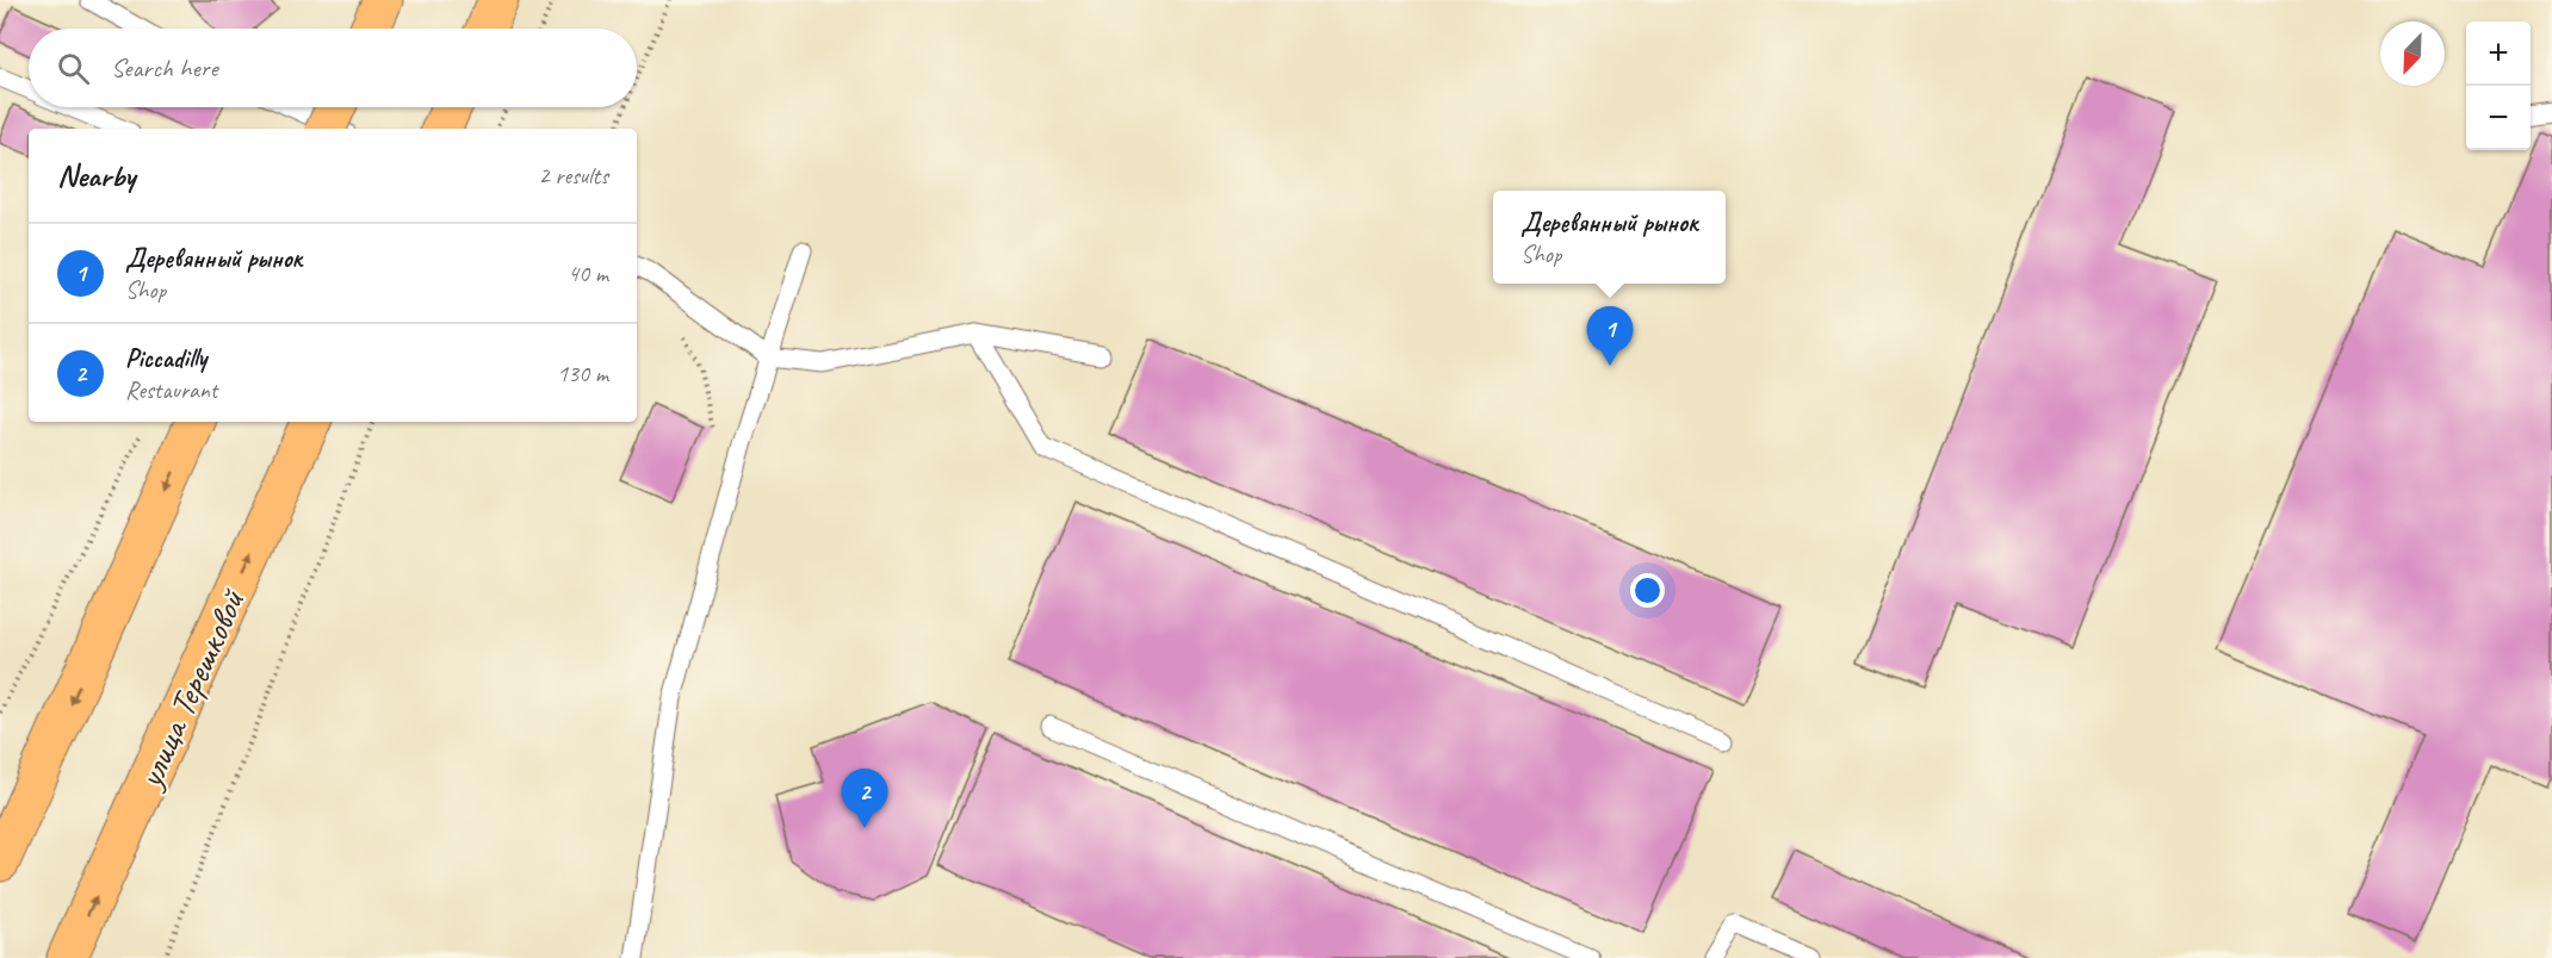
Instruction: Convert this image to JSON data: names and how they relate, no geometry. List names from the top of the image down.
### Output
{
  "streets": {
    "main road": ["улица Терешковой"]
  },
  "north": "bottom left",
  "page": {
    "map_buttons": ["+", "−"],
    "search": "Search here",
    "heading": ["Nearby", "2 results"],
    "popup": ["Деревянный рынок", "Shop"],
    "list": [
      {
        "mark": "1",
        "name": "Деревянный рынок",
        "note": "Shop",
        "value": "40 m"
      },
      {
        "mark": "2",
        "name": "Piccadilly",
        "note": "Restaurant",
        "value": "130 m"
      }
    ],
    "pins": ["1", "2"]
  }
}
